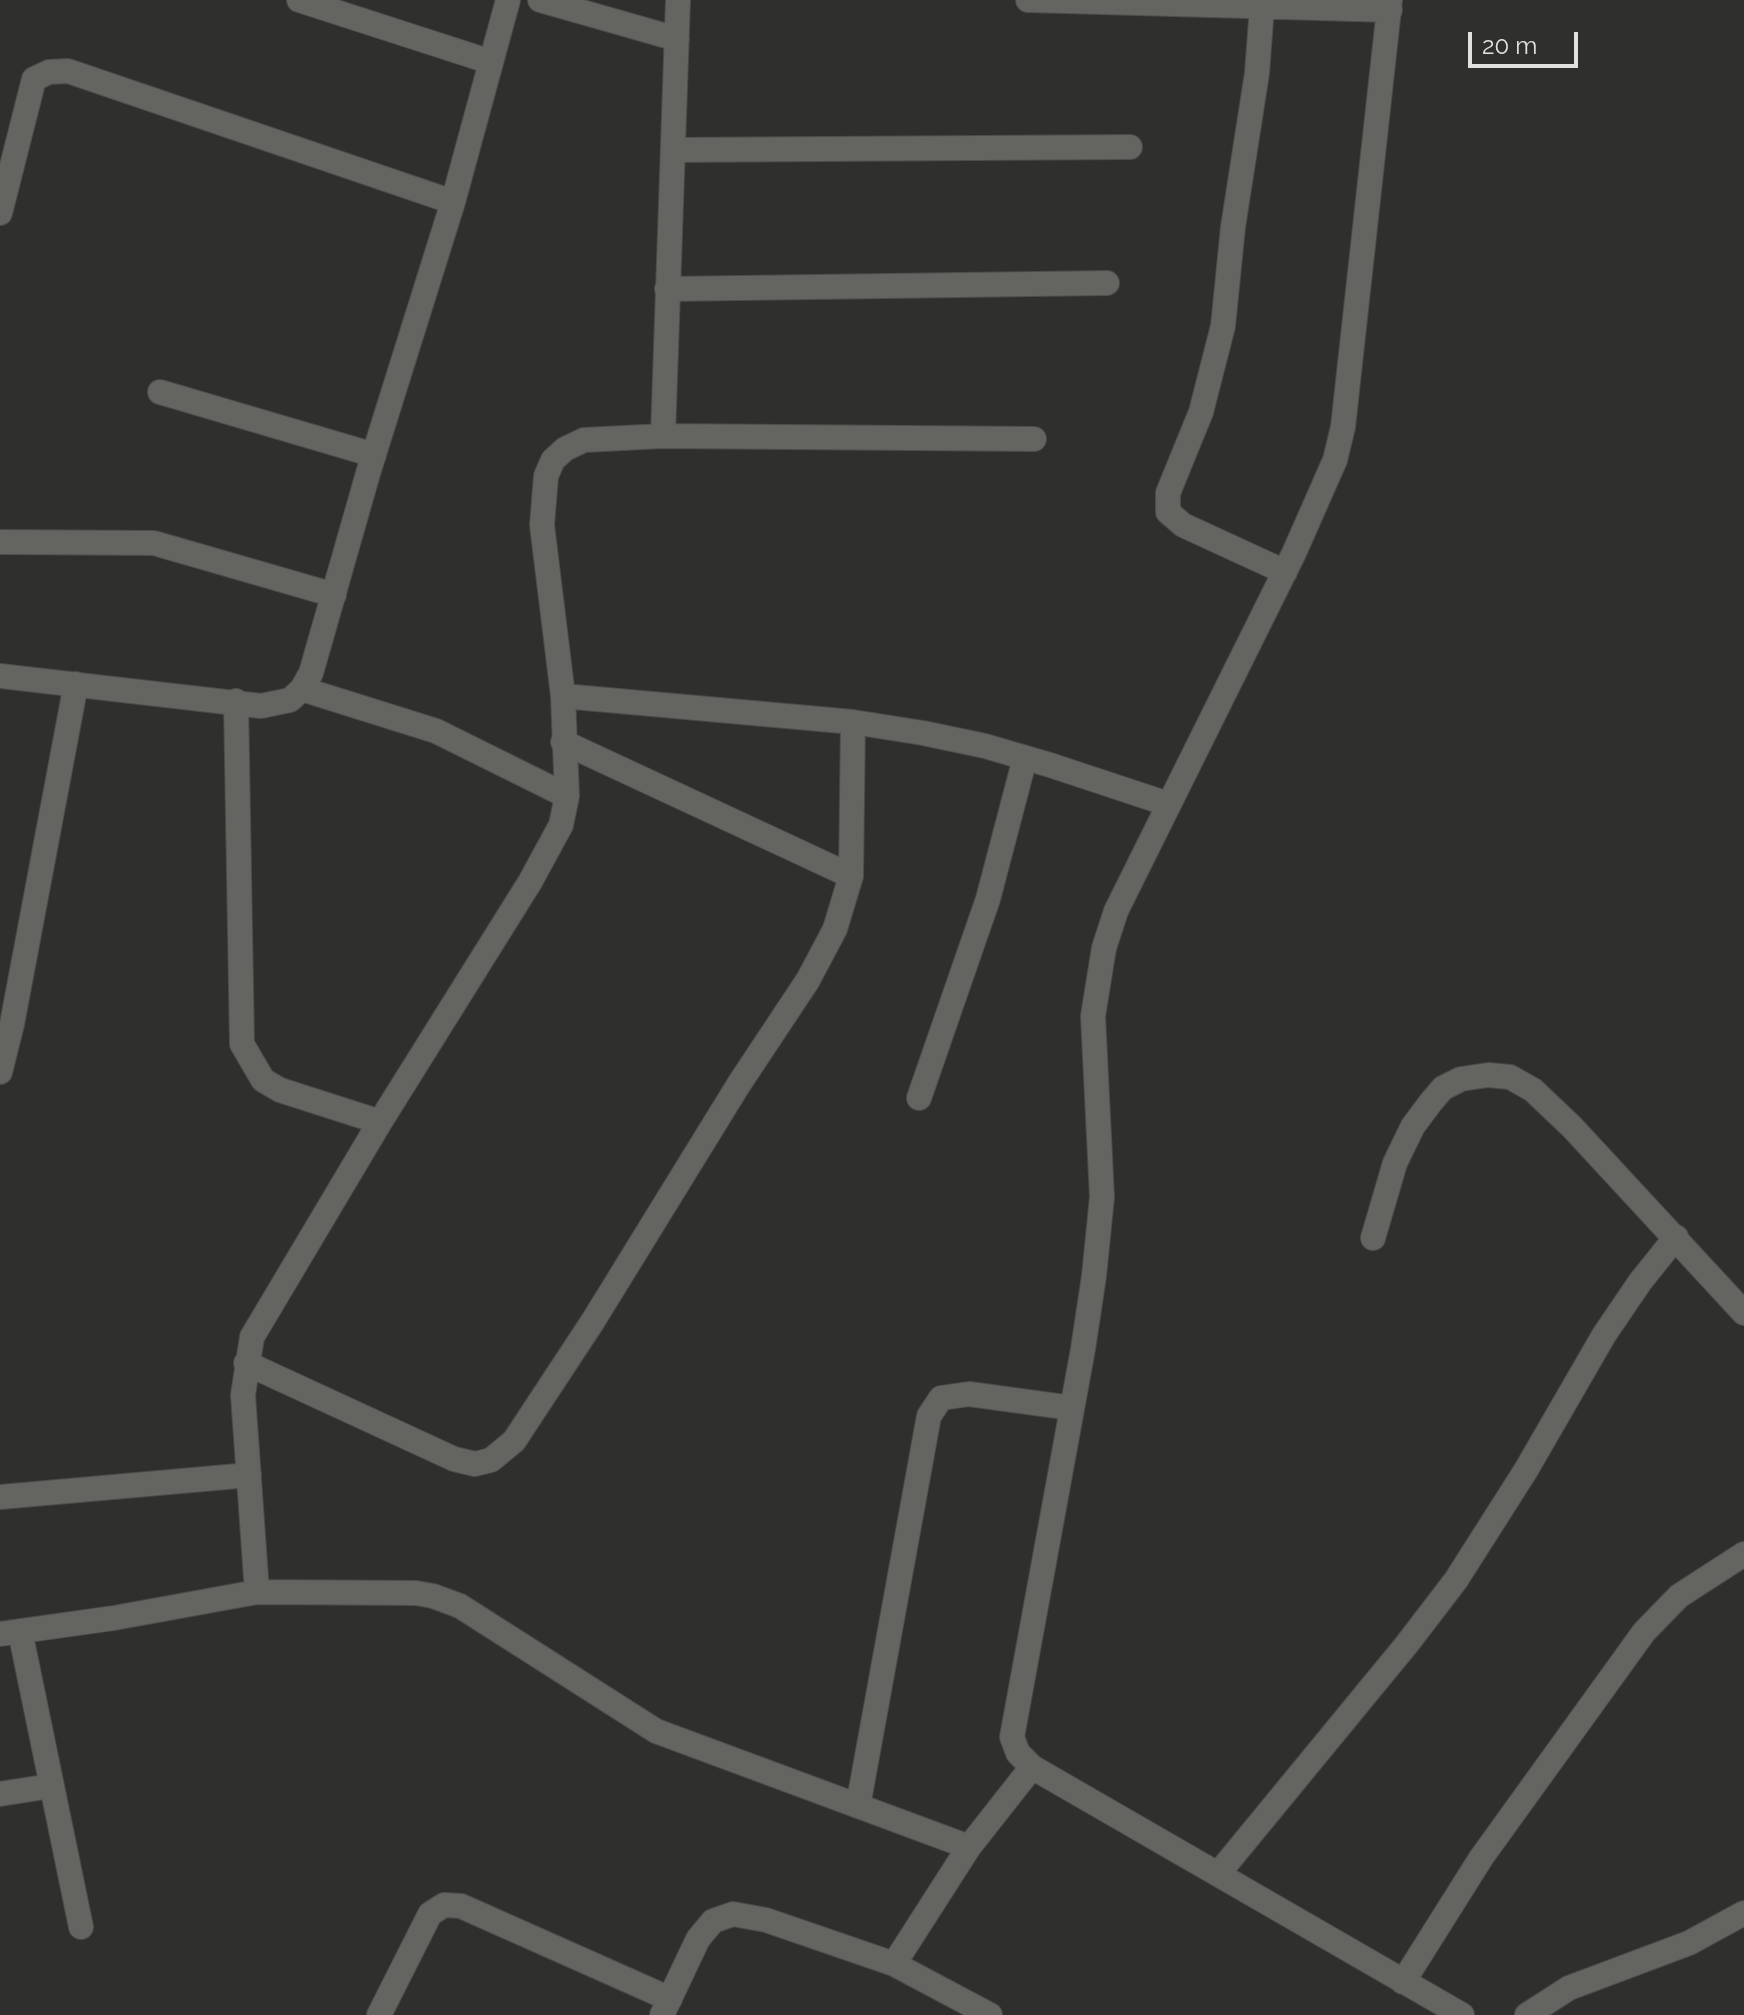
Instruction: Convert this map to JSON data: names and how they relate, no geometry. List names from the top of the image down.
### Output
{
  "scale_bar": "20 m"
}
